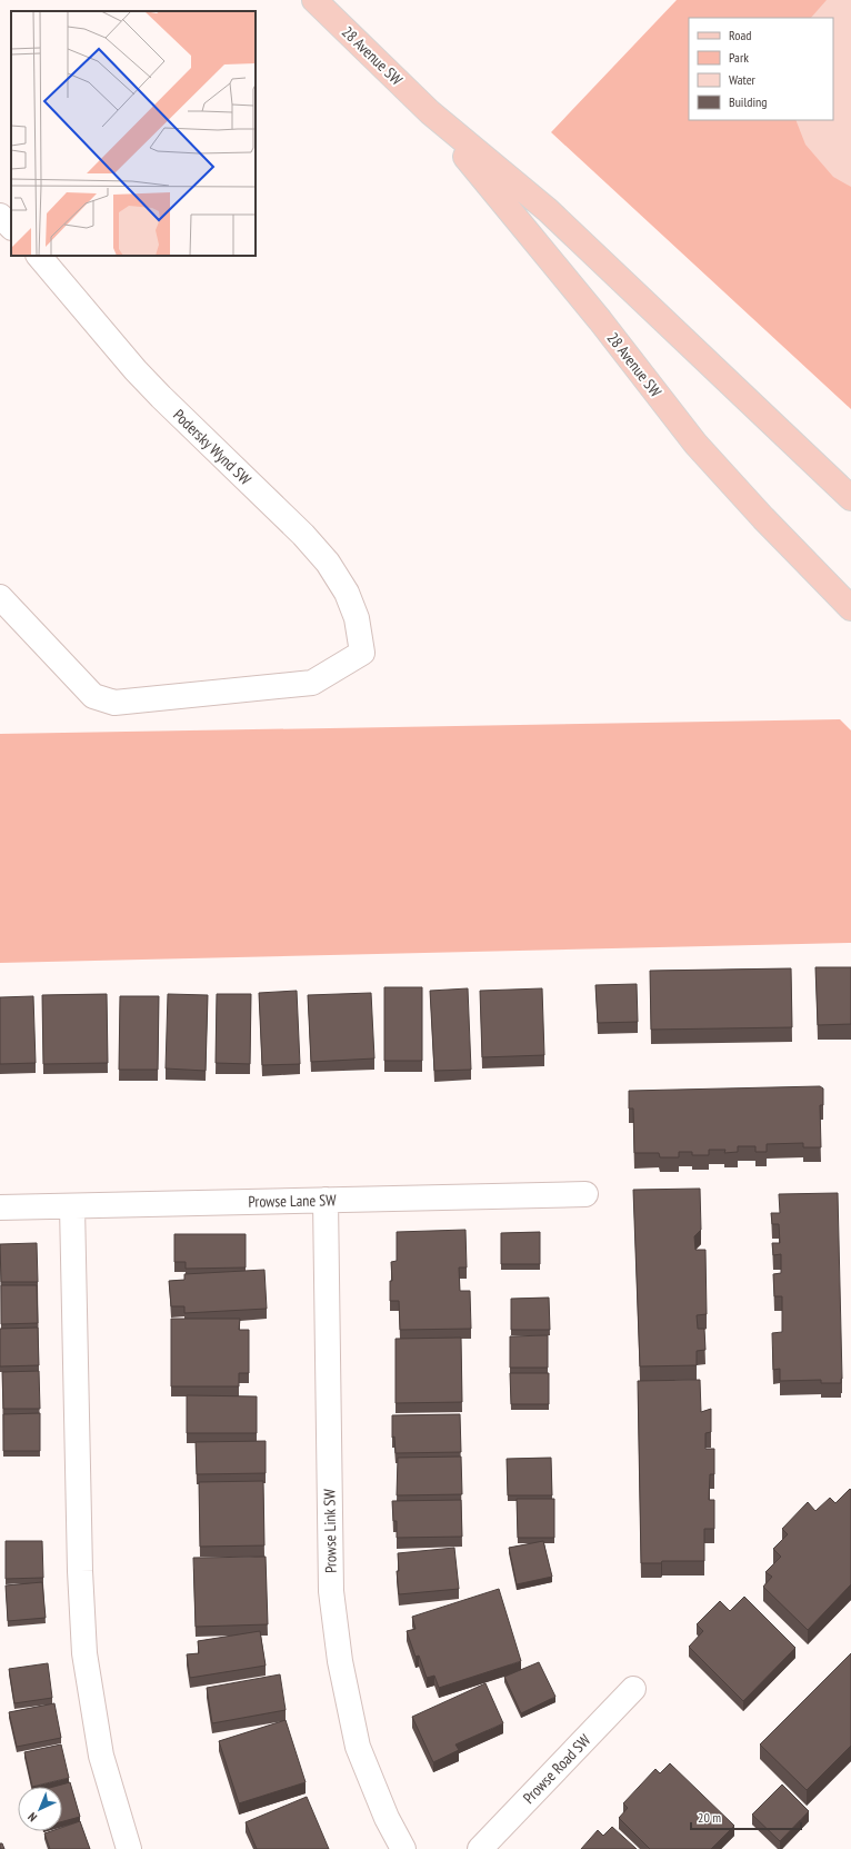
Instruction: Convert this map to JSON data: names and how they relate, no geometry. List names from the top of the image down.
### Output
{
  "streets": {
    "main road": ["28 Avenue SW"],
    "street": [
      "Podersky Wynd SW",
      "Prowse Lane SW",
      "Prowse Link SW",
      "Prowse Road SW"
    ]
  },
  "crossings": [
    ["Prowse Lane SW", "Prowse Link SW"]
  ],
  "legend": [
    "Road",
    "Park",
    "Water",
    "Building"
  ],
  "scale_bar": "20 m",
  "north": "bottom left"
}
